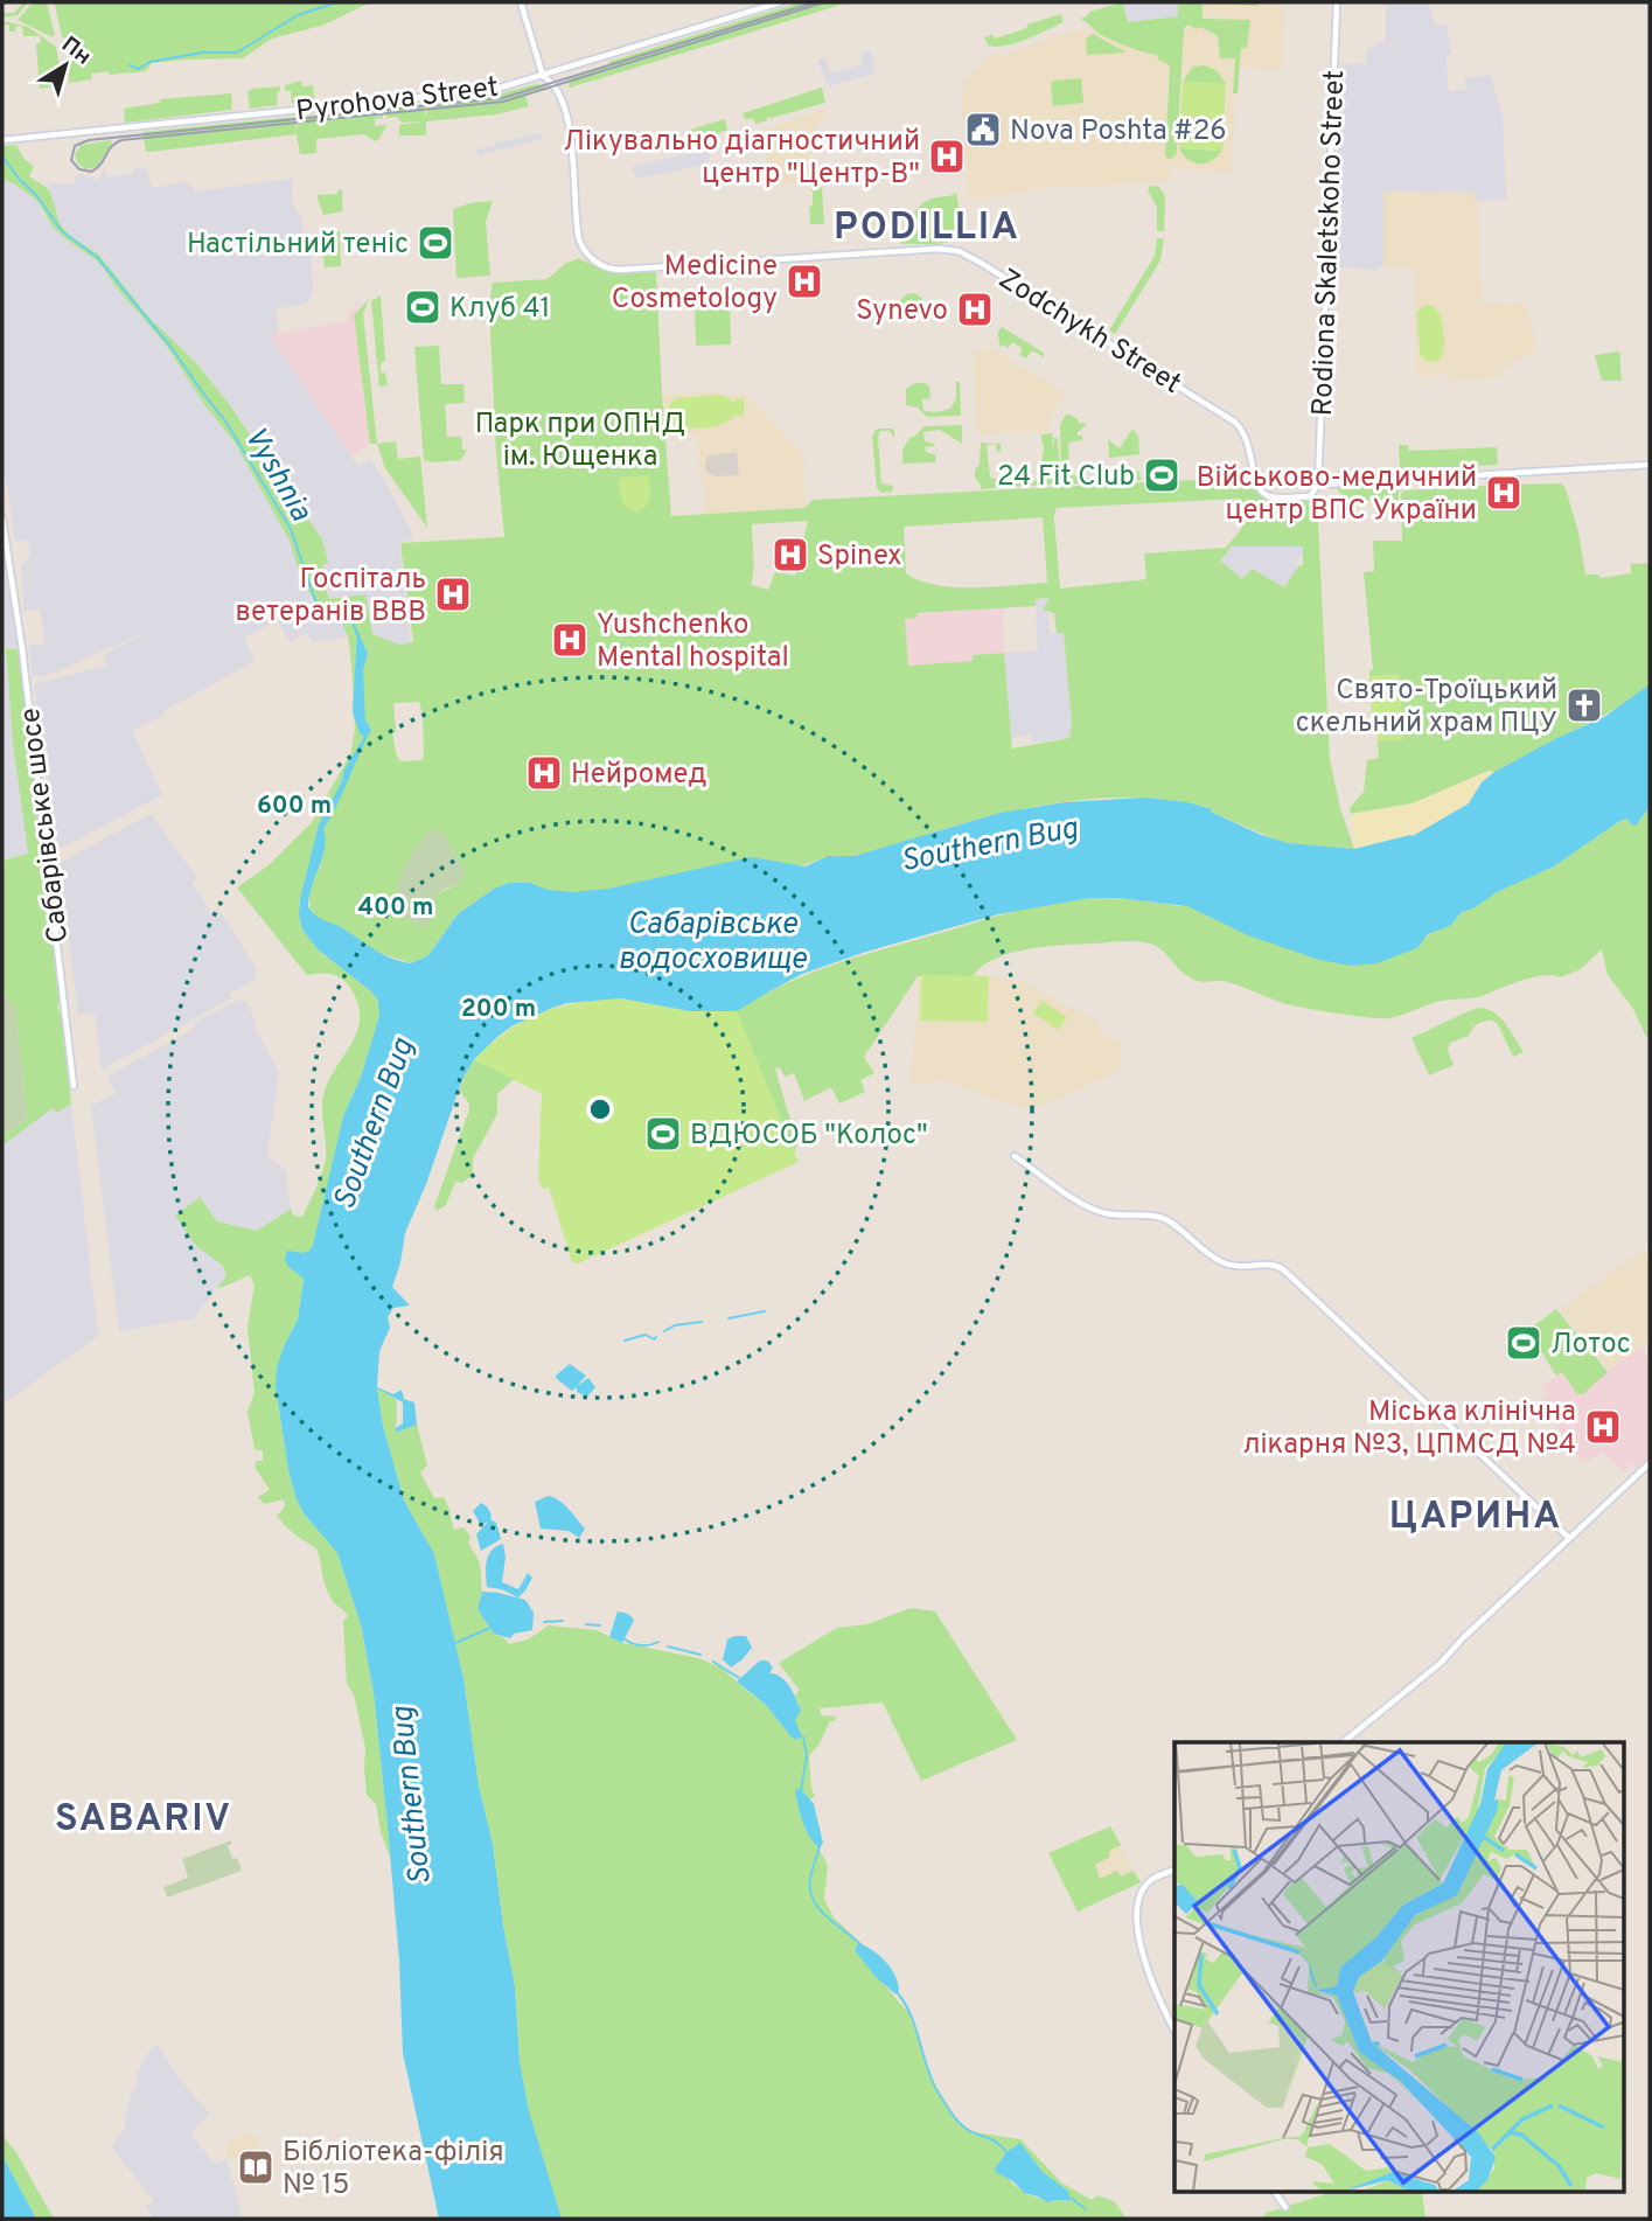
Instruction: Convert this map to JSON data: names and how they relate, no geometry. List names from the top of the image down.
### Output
{
  "streets": {
    "main road": [
      "Pyrohova Street",
      "Rodiona Skaletskoho Street",
      "Zodchykh Street",
      "Сабарівське шосе"
    ]
  },
  "crossings": [
    ["Pyrohova Street", "Zodchykh Street"]
  ],
  "districts": ["PODILLIA", "ЦАРИНА", "SABARIV"],
  "water": ["Vyshnia", "Southern Bug", "Сабарівське водосховище"],
  "parks": ["Парк при ОПНД ім. Ющенка"],
  "places": {
    "public building": ["Nova Poshta #26"],
    "hospital": [
      "Лікувально діагностичний центр \"Центр-В\"",
      "Medicine Cosmetology",
      "Synevo",
      "Військово-медичний центр ВПС України",
      "Spinex",
      "Госпіталь ветеранів ВВВ",
      "Yushchenko Mental hospital",
      "Нейромед",
      "Міська клінічна лікарня №3, ЦПМСД №4"
    ],
    "sports": [
      "Настільний теніс",
      "Клуб 41",
      "24 Fit Club",
      "ВДЮСОБ \"Колос\"",
      "Лотос"
    ],
    "church": ["Свято-Троїцький скельний храм ПЦУ"],
    "library": ["Бібліотека-філія № 15"]
  },
  "north": "top right",
  "rings": ["600 m", "400 m", "200 m"]
}
